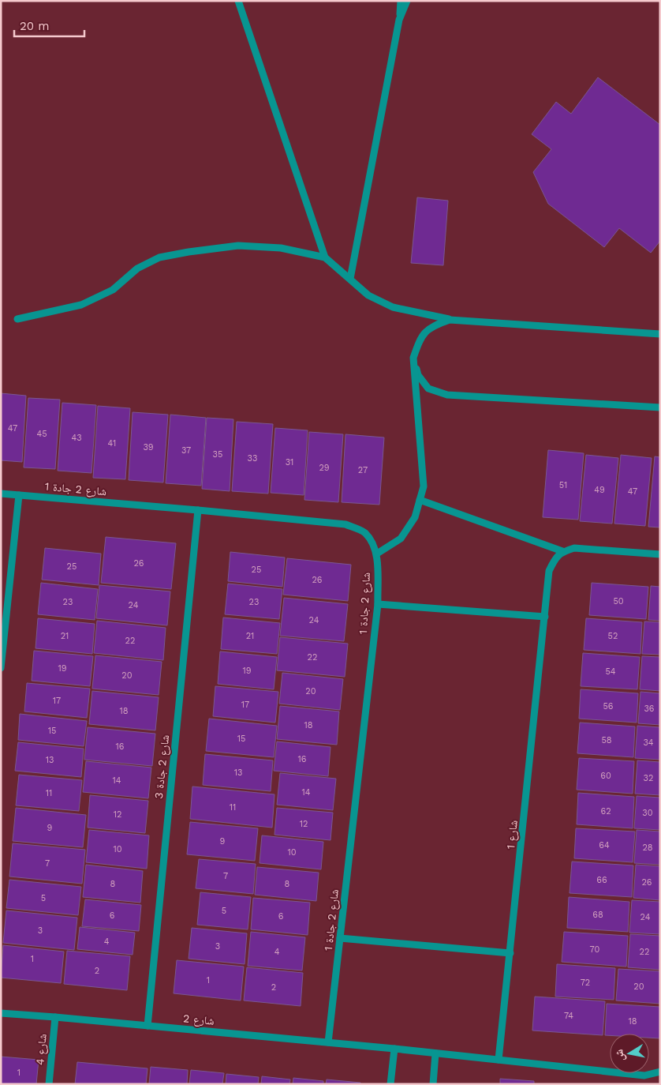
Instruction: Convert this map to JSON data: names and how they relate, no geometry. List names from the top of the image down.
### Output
{
  "streets": {
    "street": [
      "شارع 2 جادة 1",
      "شارع 2 جادة 3",
      "شارع 1",
      "شارع 2",
      "شارع 4"
    ]
  },
  "crossings": [
    ["شارع 2 جادة 1", "شارع 2 جادة 3"],
    ["شارع 2 جادة 1", "شارع 2"],
    ["شارع 2 جادة 3", "شارع 2"],
    ["شارع 1", "شارع 2"],
    ["شارع 2", "شارع 4"]
  ],
  "house_numbers": [
    "47",
    "45",
    "43",
    "41",
    "39",
    "37",
    "35",
    "33",
    "31",
    "29",
    "27",
    "51",
    "49",
    "47",
    "26",
    "25",
    "25",
    "26",
    "50",
    "23",
    "23",
    "24",
    "24",
    "21",
    "21",
    "52",
    "22",
    "22",
    "19",
    "19",
    "54",
    "20",
    "20",
    "17",
    "17",
    "56",
    "36",
    "18",
    "18",
    "15",
    "15",
    "58",
    "34",
    "16",
    "16",
    "13",
    "13",
    "60",
    "32",
    "14",
    "14",
    "11",
    "11",
    "62",
    "30",
    "12",
    "12",
    "9",
    "9",
    "64",
    "28",
    "10",
    "10",
    "7",
    "7",
    "66",
    "26",
    "8",
    "8",
    "5",
    "5",
    "68",
    "6",
    "6",
    "24",
    "3",
    "4",
    "3",
    "70",
    "4",
    "22",
    "1",
    "2",
    "1",
    "72",
    "20",
    "2",
    "74",
    "18",
    "1"
  ],
  "scale_bar": "20 m",
  "north": "left"
}
